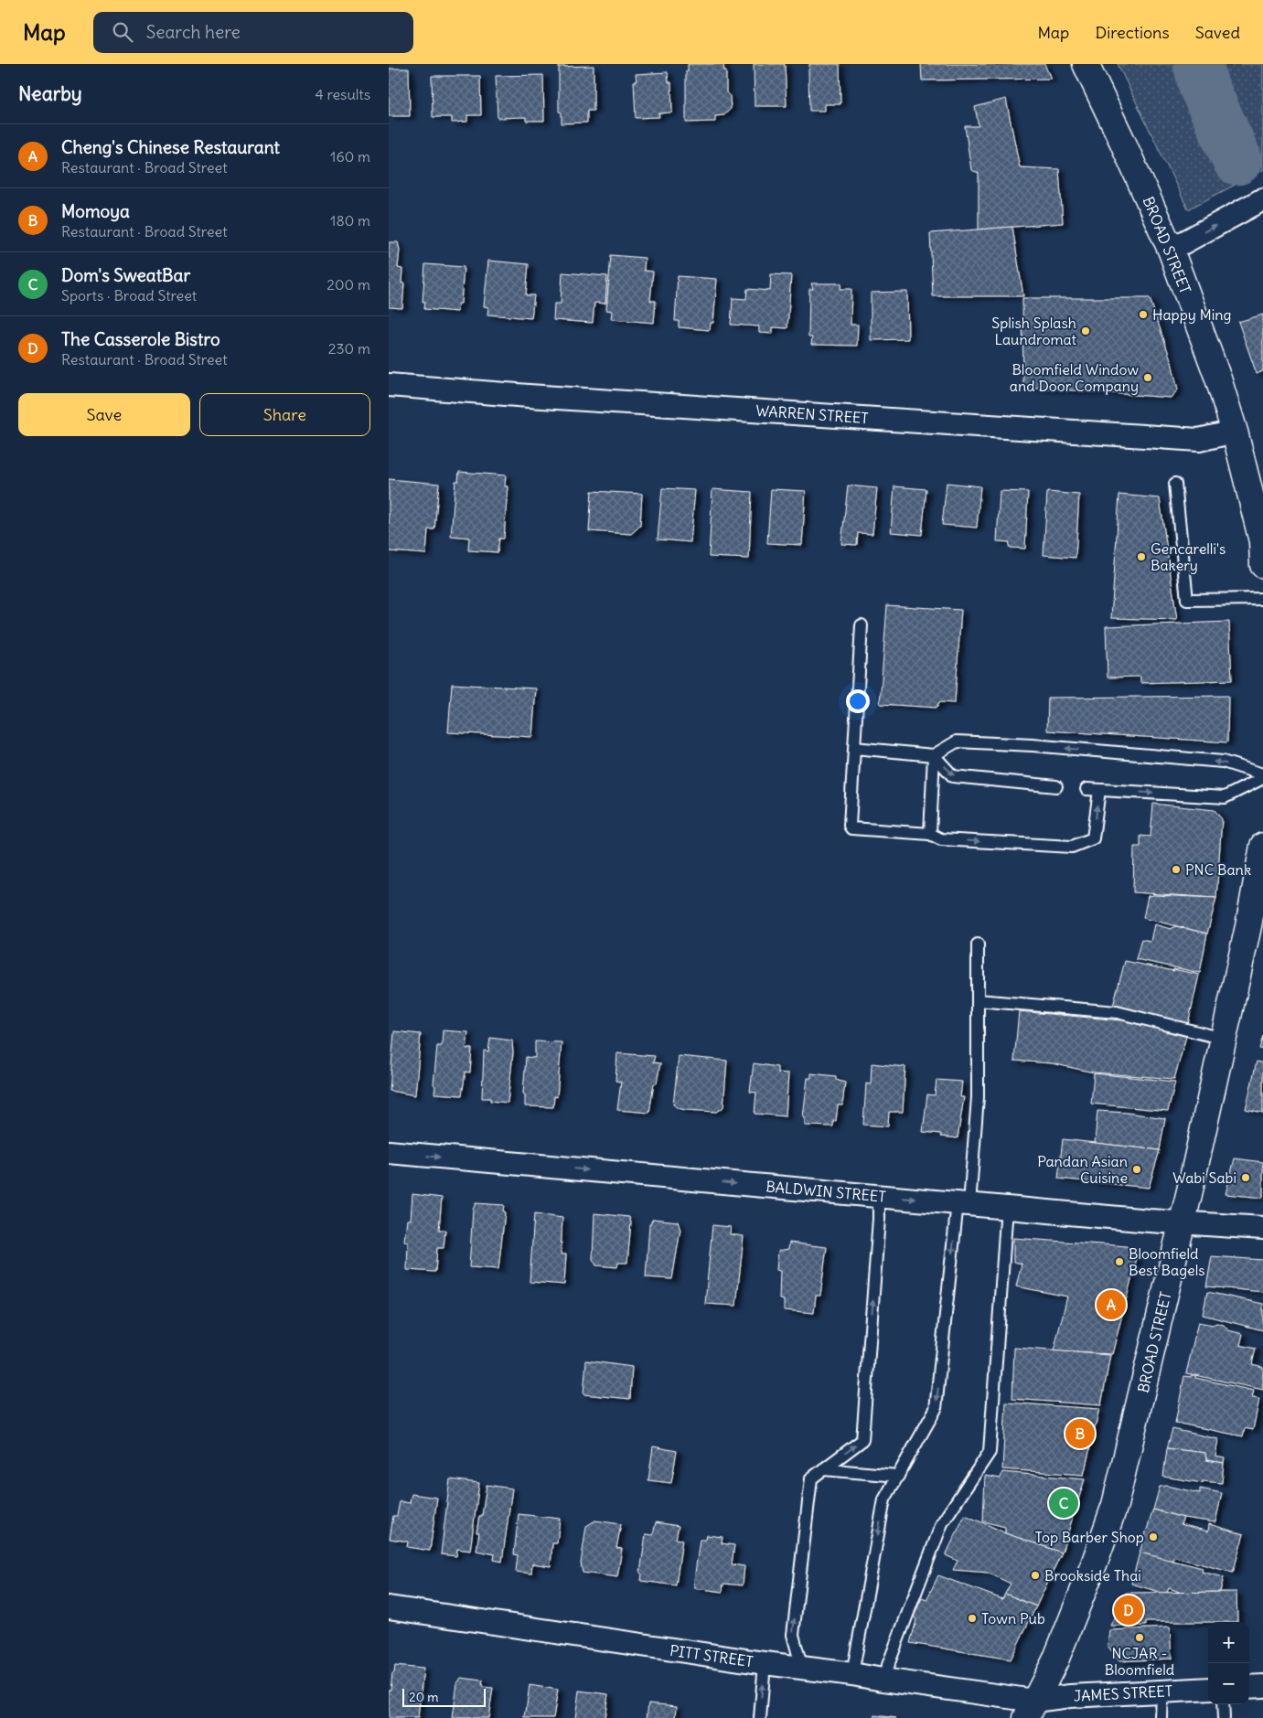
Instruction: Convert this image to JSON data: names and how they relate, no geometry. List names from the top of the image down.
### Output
{
  "streets": {
    "main road": ["BROAD STREET"],
    "street": [
      "WARREN STREET",
      "BALDWIN STREET",
      "PITT STREET",
      "JAMES STREET"
    ]
  },
  "crossings": [
    ["BROAD STREET", "WARREN STREET"],
    ["BROAD STREET", "BALDWIN STREET"],
    ["BROAD STREET", "PITT STREET"],
    ["BROAD STREET", "JAMES STREET"],
    ["PITT STREET", "JAMES STREET"]
  ],
  "one_way": ["BALDWIN STREET"],
  "places": [
    "Happy Ming",
    "Splish Splash Laundromat",
    "Bloomfield Window and Door Company",
    "Gencarelli's Bakery",
    "PNC Bank",
    "Pandan Asian Cuisine",
    "Wabi Sabi",
    "Bloomfield Best Bagels",
    "Top Barber Shop",
    "Brookside Thai",
    "Town Pub",
    "NCJAR - Bloomfield"
  ],
  "scale_bar": "20 m",
  "page": {
    "header": "Map",
    "search": "Search here",
    "nav": ["Map", "Directions", "Saved"],
    "heading": ["Nearby", "4 results"],
    "list": [
      {
        "mark": "A",
        "name": "Cheng's Chinese Restaurant",
        "note": "Restaurant · Broad Street",
        "value": "160 m"
      },
      {
        "mark": "B",
        "name": "Momoya",
        "note": "Restaurant · Broad Street",
        "value": "180 m"
      },
      {
        "mark": "C",
        "name": "Dom's SweatBar",
        "note": "Sports · Broad Street",
        "value": "200 m"
      },
      {
        "mark": "D",
        "name": "The Casserole Bistro",
        "note": "Restaurant · Broad Street",
        "value": "230 m"
      }
    ],
    "buttons": ["Save", "Share"],
    "pins": [
      "A",
      "B",
      "C",
      "D"
    ],
    "map_buttons": ["+", "−"],
    "scale": "20 m"
  }
}
